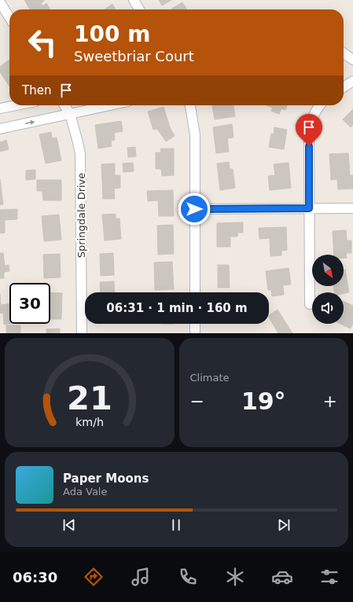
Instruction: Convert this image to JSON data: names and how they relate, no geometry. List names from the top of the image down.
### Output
{
  "streets": {
    "street": ["Springdale Drive"]
  },
  "north": "bottom right",
  "page": {
    "turn": ["100 m", "Sweetbriar Court"],
    "then": "Then",
    "limit": "30",
    "trip": "06:31 · 1 min · 160 m",
    "tile": "Climate",
    "heat": ["−", "19°", "+"],
    "song": ["Paper Moons", "Ada Vale"],
    "tabs": "06:30",
    "gauge": ["21", "km/h"]
  }
}
